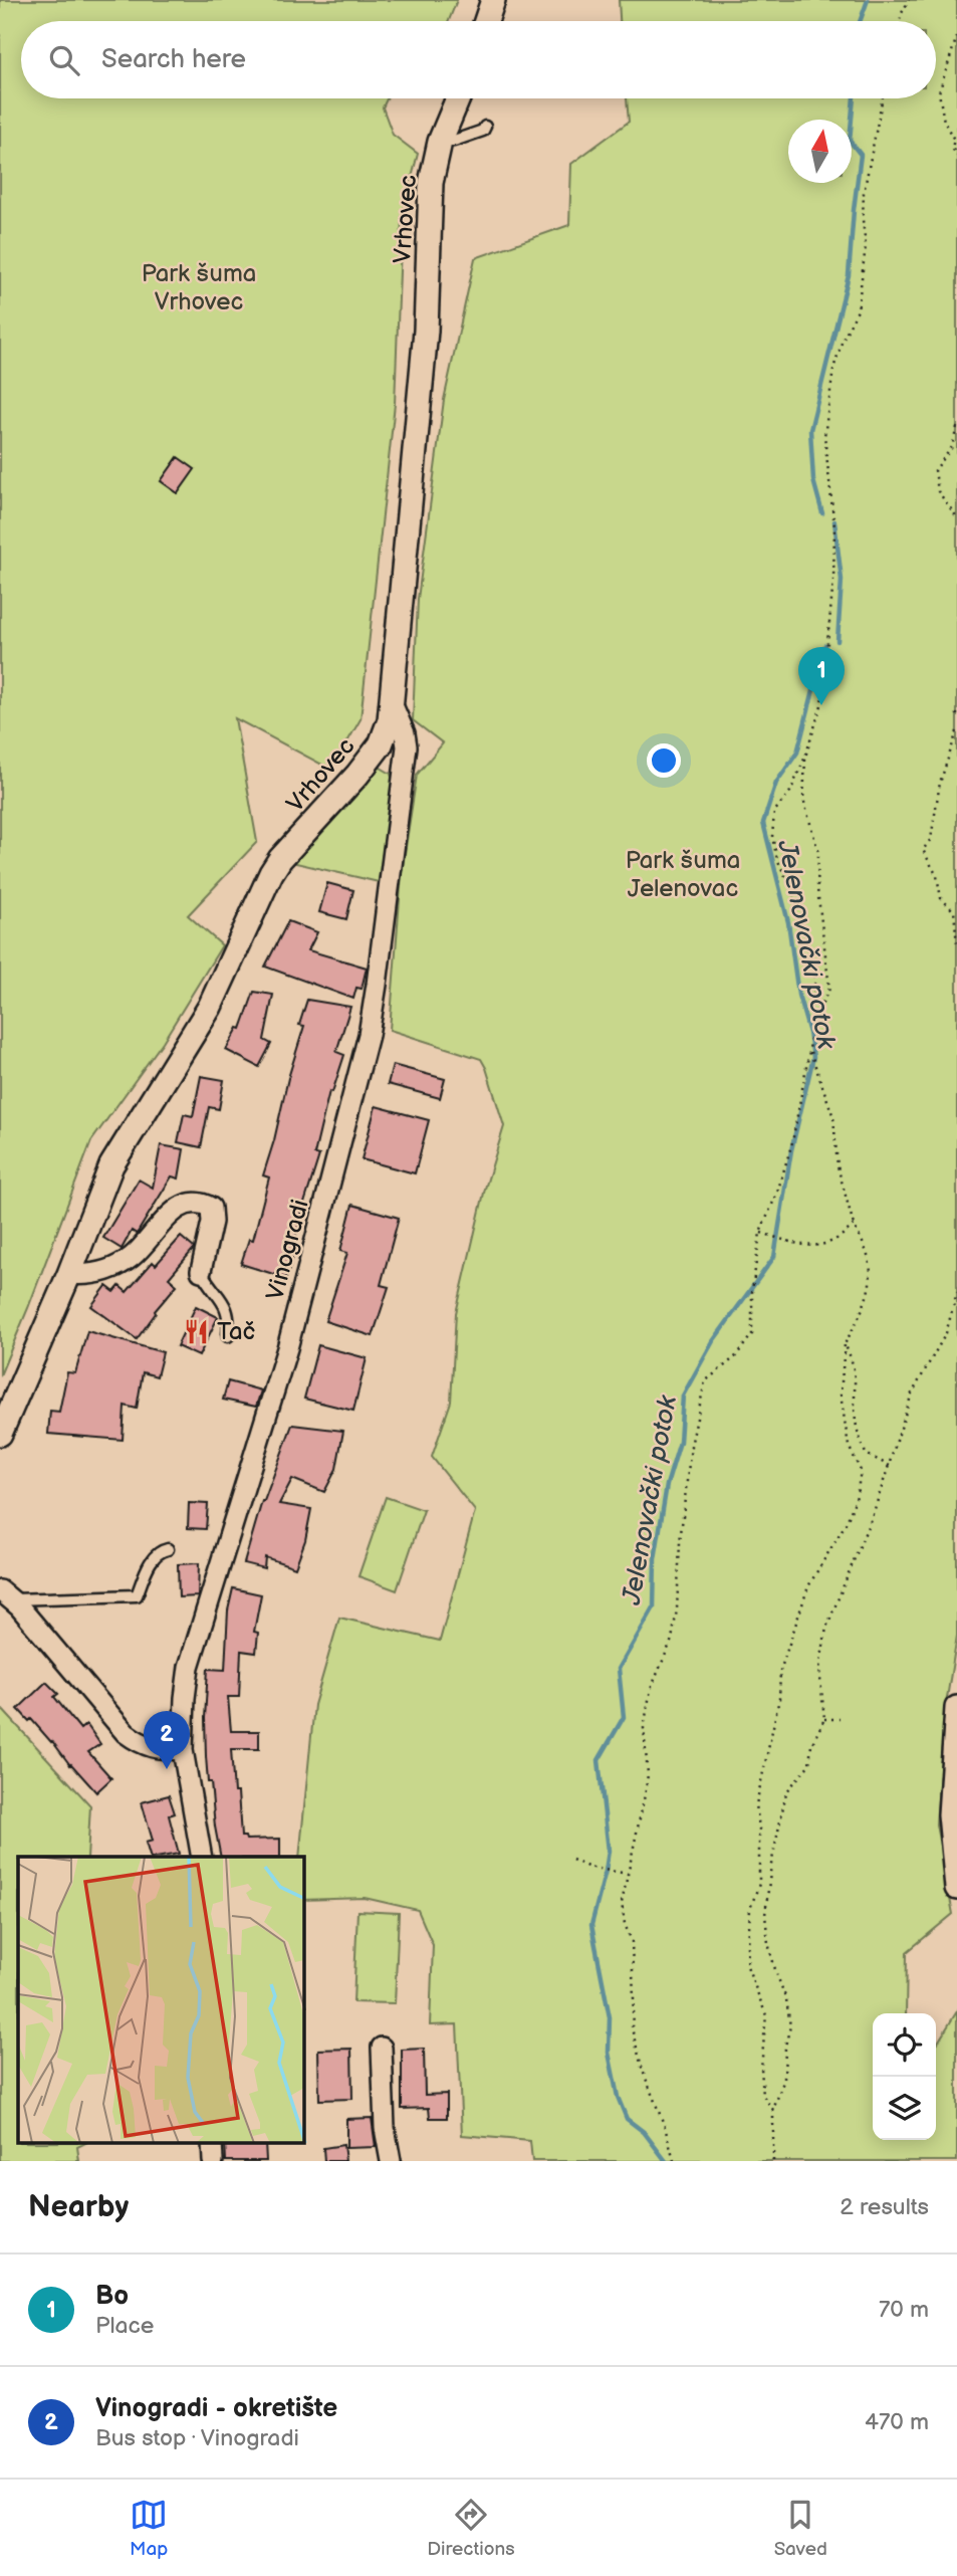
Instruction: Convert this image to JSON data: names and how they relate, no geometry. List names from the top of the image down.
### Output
{
  "streets": {
    "street": ["Vrhovec", "Vinogradi"]
  },
  "crossings": [
    ["Vrhovec", "Vinogradi"]
  ],
  "water": ["Jelenovački potok"],
  "parks": ["Park šuma Vrhovec", "Park šuma Jelenovac"],
  "places": {
    "restaurant": ["Tač"]
  },
  "north": "top",
  "page": {
    "search": "Search here",
    "pins": ["1", "2"],
    "heading": ["Nearby", "2 results"],
    "list": [
      {
        "mark": "1",
        "name": "Bo",
        "note": "Place",
        "value": "70 m"
      },
      {
        "mark": "2",
        "name": "Vinogradi - okretište",
        "note": "Bus stop · Vinogradi",
        "value": "470 m"
      }
    ],
    "nav": ["Map", "Directions", "Saved"]
  }
}
